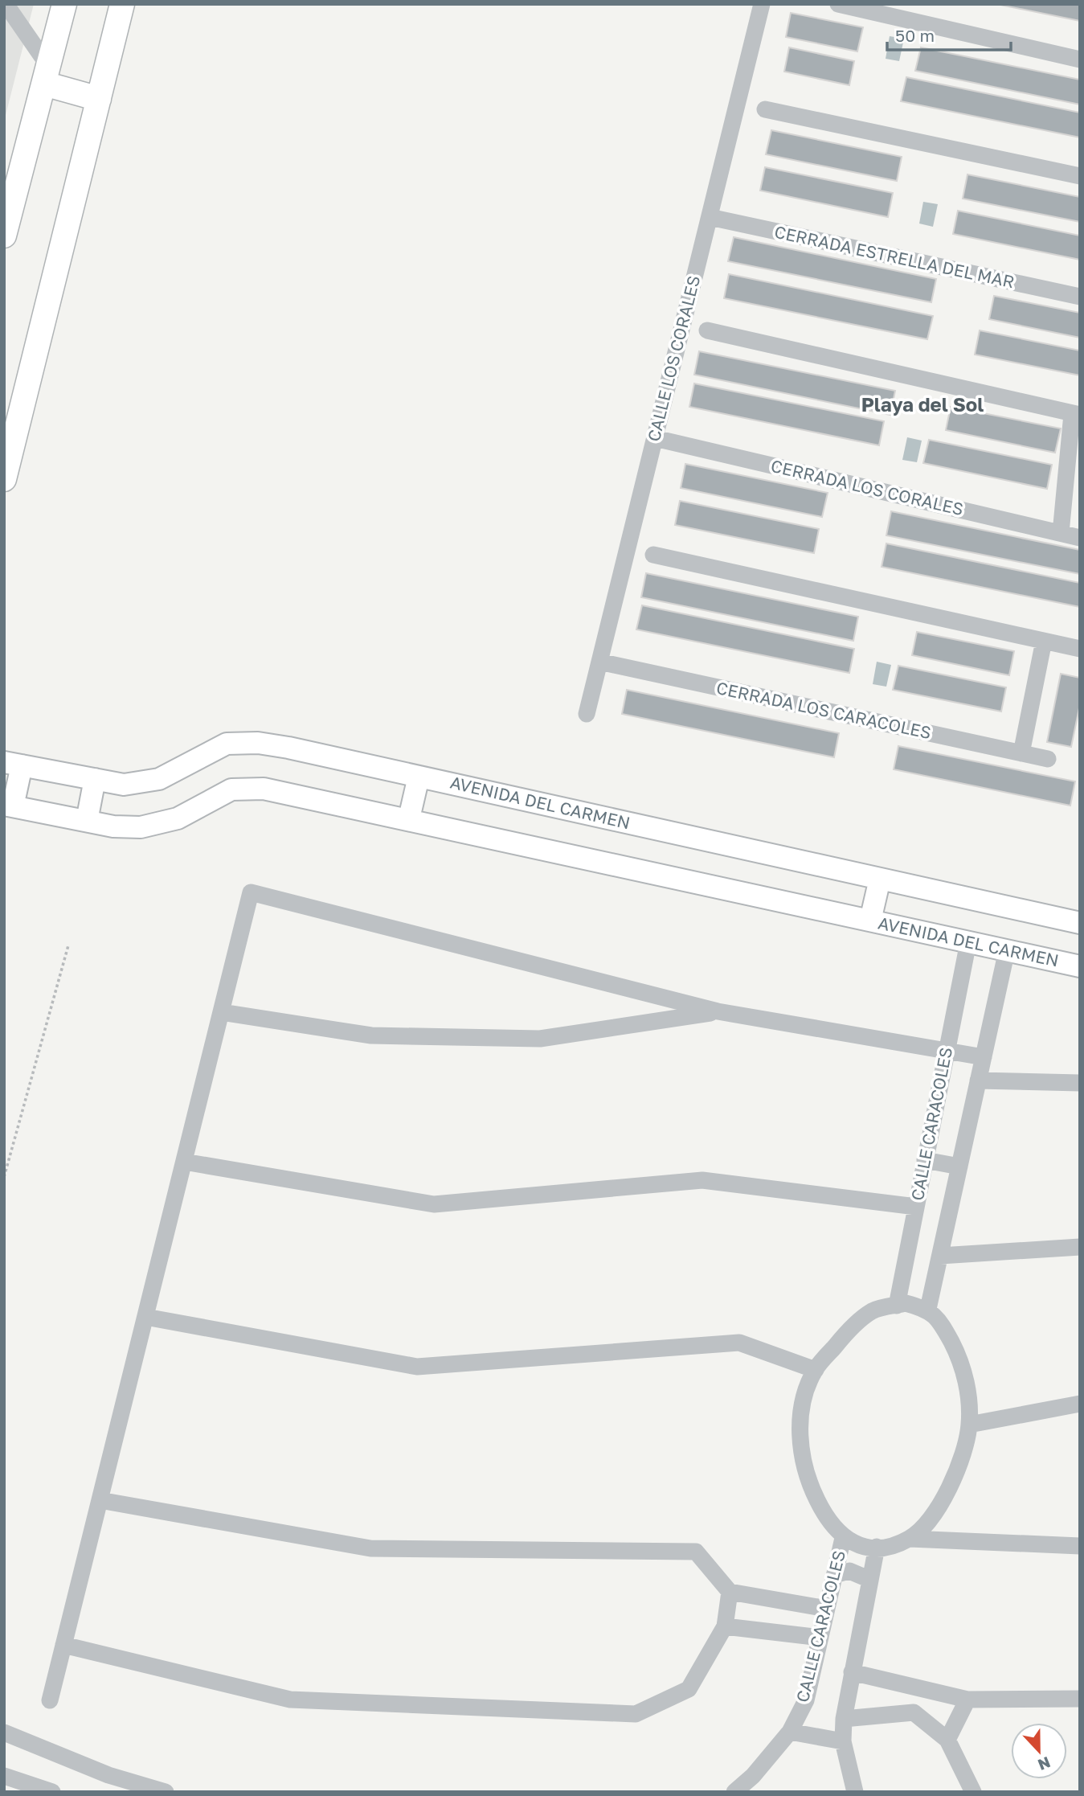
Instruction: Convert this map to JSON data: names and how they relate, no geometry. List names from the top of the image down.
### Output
{
  "streets": {
    "main road": ["AVENIDA DEL CARMEN"],
    "street": [
      "CERRADA ESTRELLA DEL MAR",
      "CALLE LOS CORALES",
      "CERRADA LOS CORALES",
      "CERRADA LOS CARACOLES",
      "CALLE CARACOLES"
    ]
  },
  "crossings": [
    ["CERRADA ESTRELLA DEL MAR", "CALLE LOS CORALES"],
    ["CALLE LOS CORALES", "CERRADA LOS CORALES"],
    ["CALLE LOS CORALES", "CERRADA LOS CARACOLES"],
    ["AVENIDA DEL CARMEN", "CALLE CARACOLES"]
  ],
  "districts": ["Playa del Sol"],
  "scale_bar": "50 m",
  "north": "bottom"
}
